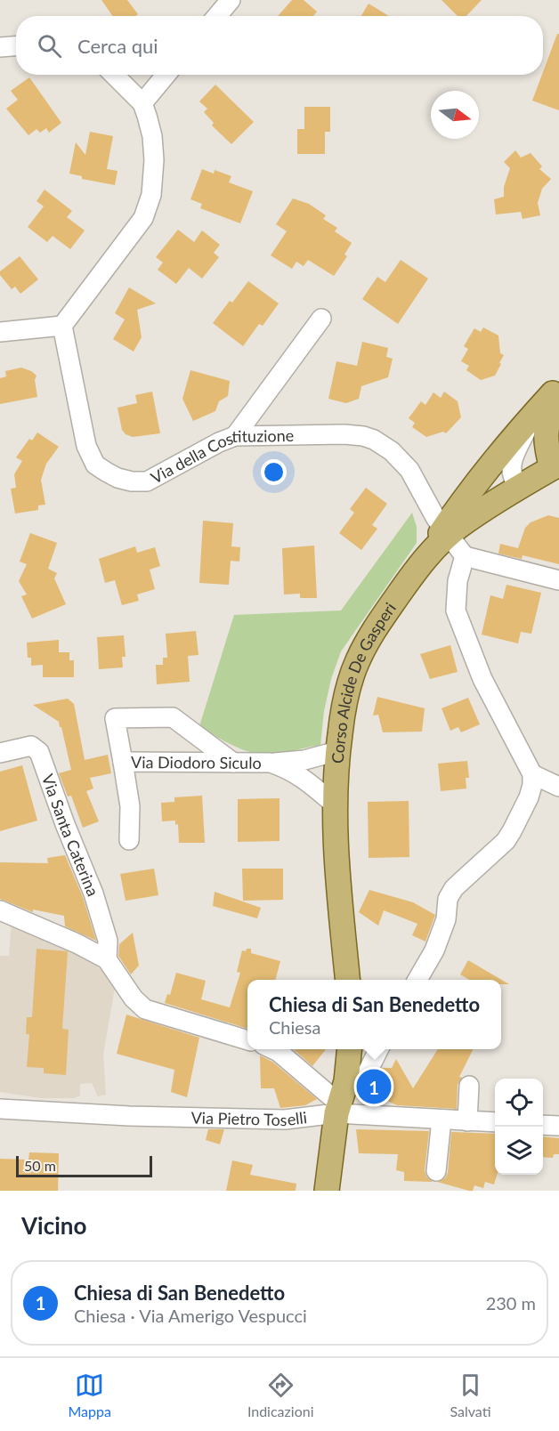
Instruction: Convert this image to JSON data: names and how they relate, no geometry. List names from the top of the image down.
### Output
{
  "streets": {
    "main road": ["Corso Alcide De Gasperi"],
    "street": [
      "Via della Costituzione",
      "Via Diodoro Siculo",
      "Via Santa Caterina",
      "Via Pietro Toselli"
    ]
  },
  "crossings": [
    ["Via della Costituzione", "Corso Alcide De Gasperi"],
    ["Corso Alcide De Gasperi", "Via Diodoro Siculo"]
  ],
  "scale_bar": "50 m",
  "north": "right",
  "page": {
    "search": "Cerca qui",
    "popup": ["Chiesa di San Benedetto", "Chiesa"],
    "pins": "1",
    "scale": "50 m",
    "heading": "Vicino",
    "list": [
      {
        "mark": "1",
        "name": "Chiesa di San Benedetto",
        "note": "Chiesa · Via Amerigo Vespucci",
        "value": "230 m"
      }
    ],
    "nav": ["Mappa", "Indicazioni", "Salvati"]
  }
}
